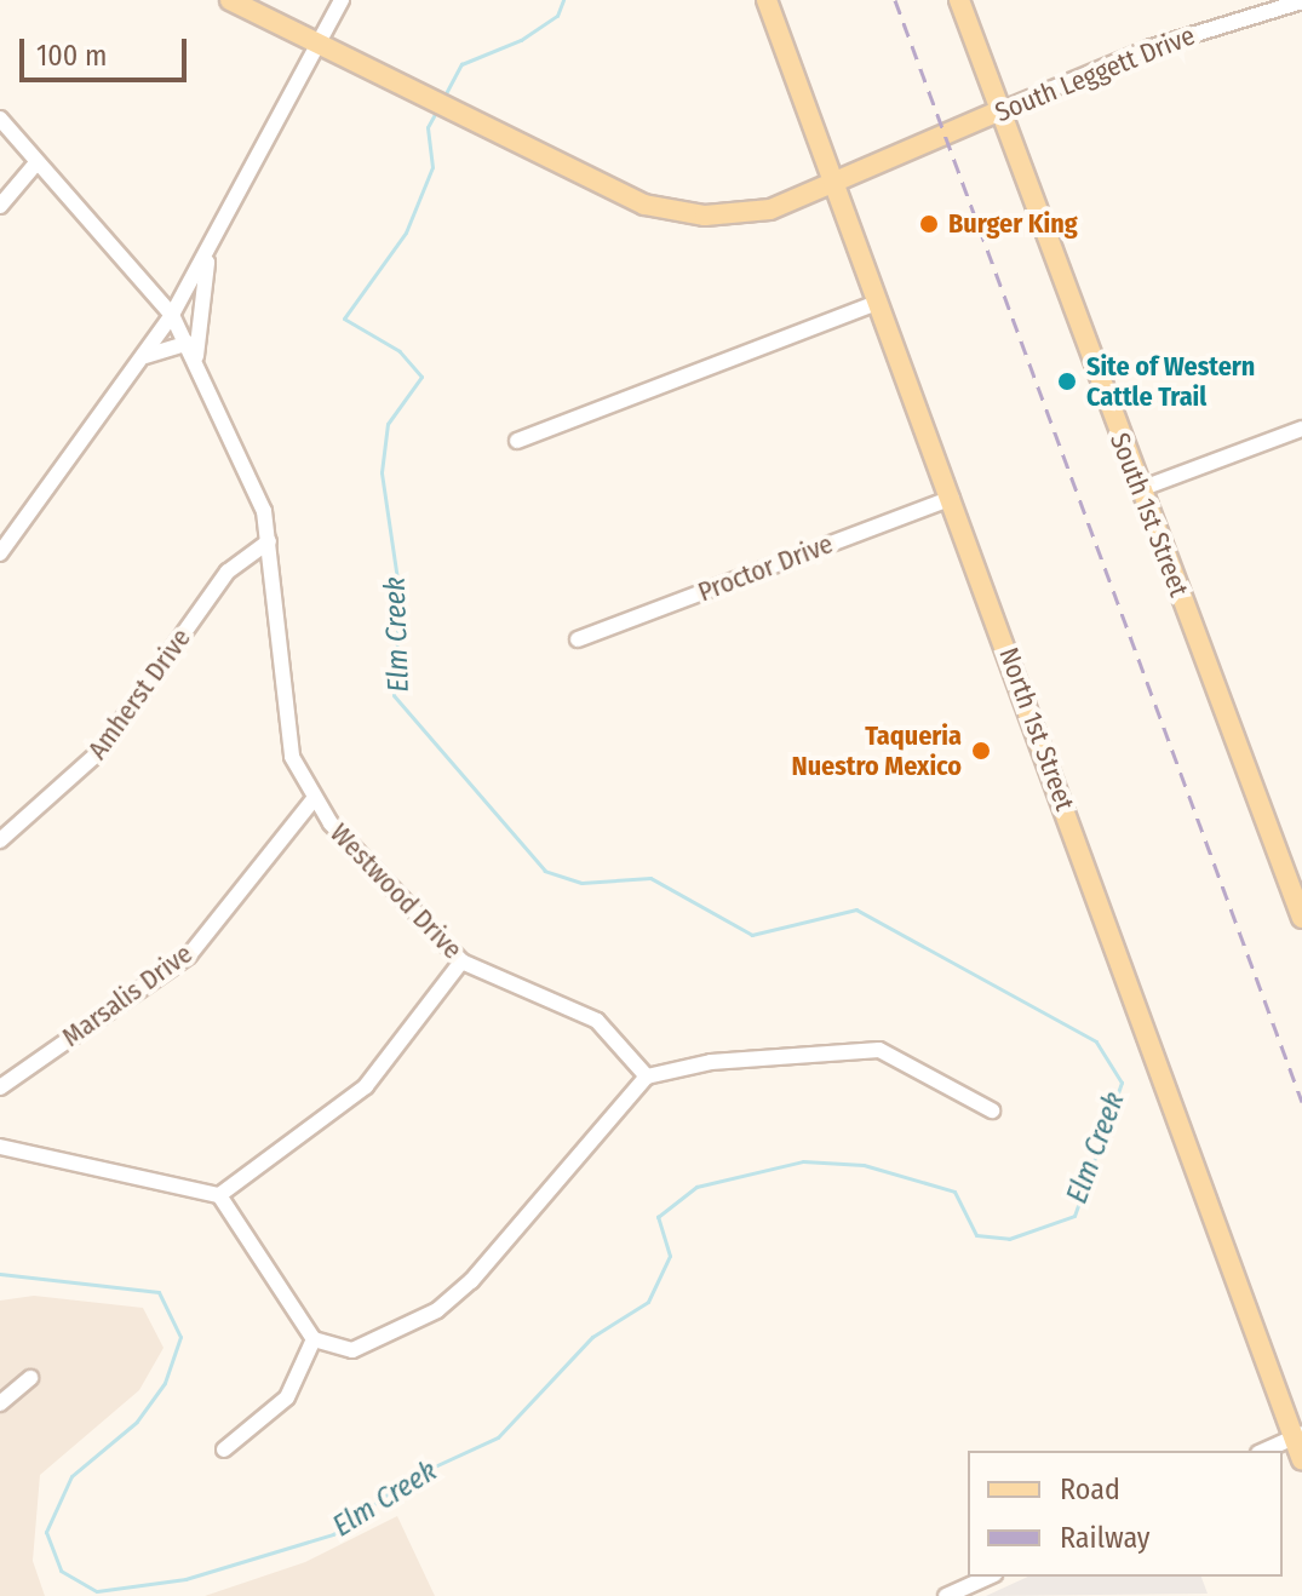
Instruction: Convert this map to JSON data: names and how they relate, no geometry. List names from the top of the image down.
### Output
{
  "streets": {
    "main road": ["South Leggett Drive", "South 1st Street", "North 1st Street"],
    "street": [
      "Proctor Drive",
      "Amherst Drive",
      "Westwood Drive",
      "Marsalis Drive"
    ]
  },
  "crossings": [
    ["South Leggett Drive", "South 1st Street"],
    ["South Leggett Drive", "North 1st Street"],
    ["Proctor Drive", "North 1st Street"],
    ["Amherst Drive", "Westwood Drive"],
    ["Westwood Drive", "Marsalis Drive"]
  ],
  "water": ["Elm Creek"],
  "places": ["Burger King", "Site of Western Cattle Trail", "Taqueria Nuestro Mexico"],
  "legend": ["Road", "Railway"],
  "scale_bar": "100 m"
}
